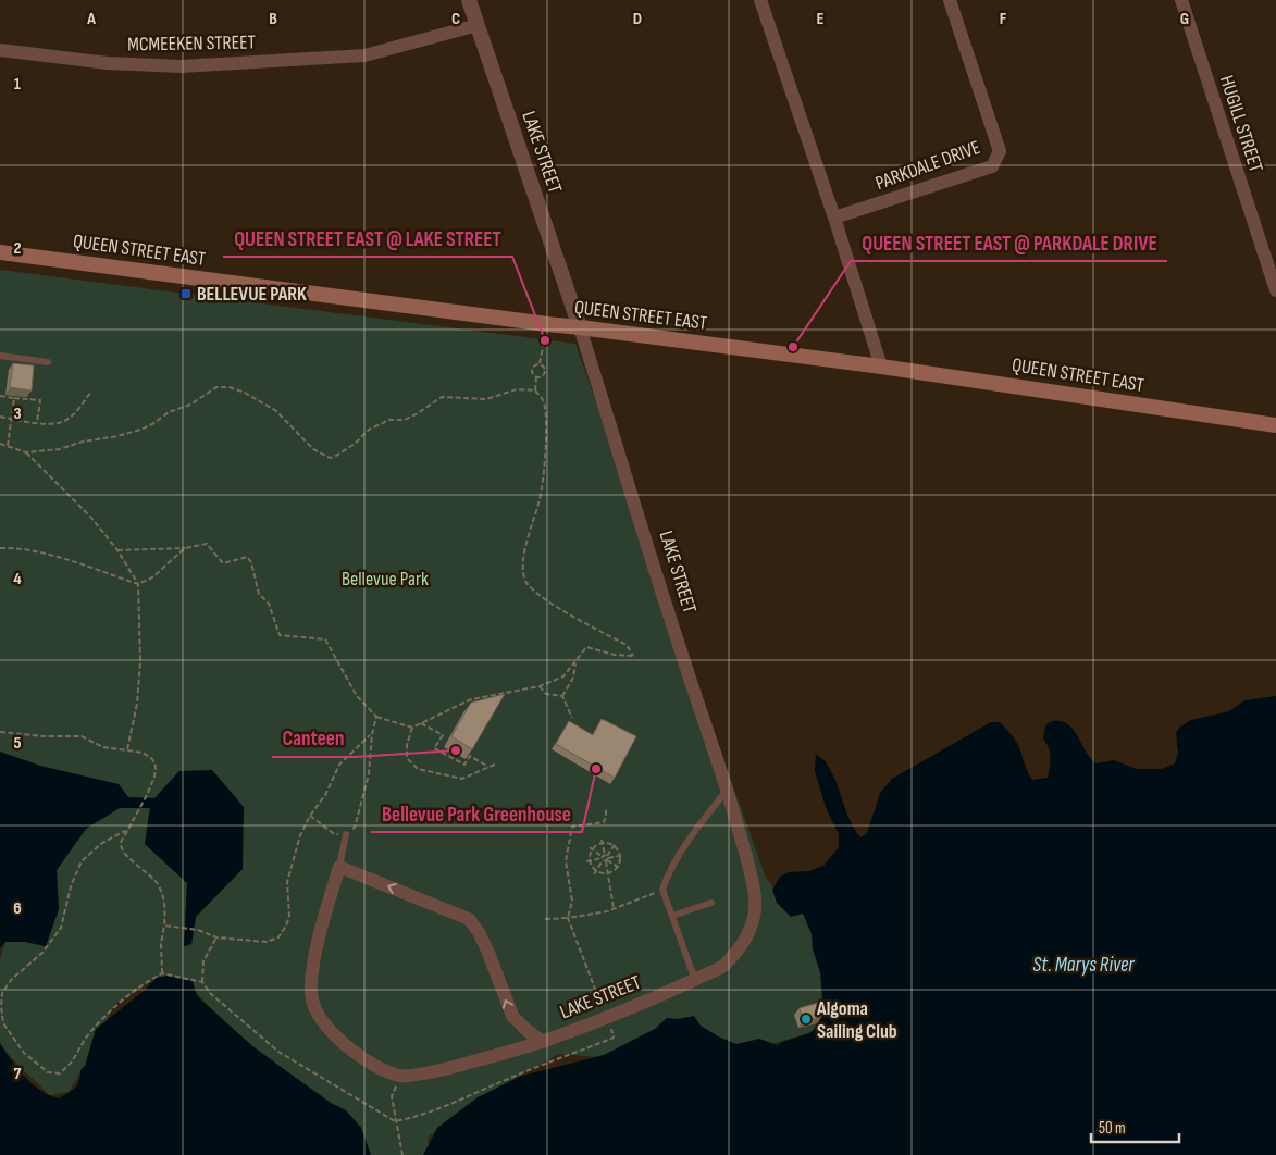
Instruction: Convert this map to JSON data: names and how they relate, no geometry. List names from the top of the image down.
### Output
{
  "streets": {
    "main road": ["QUEEN STREET EAST"],
    "street": [
      "MCMEEKEN STREET",
      "HUGILL STREET",
      "LAKE STREET",
      "PARKDALE DRIVE"
    ]
  },
  "crossings": [
    ["MCMEEKEN STREET", "LAKE STREET"],
    ["LAKE STREET", "QUEEN STREET EAST"]
  ],
  "water": ["St. Marys River"],
  "parks": ["Bellevue Park"],
  "places": {
    "transit": ["BELLEVUE PARK"],
    "other": [
      "QUEEN STREET EAST @ LAKE STREET",
      "QUEEN STREET EAST @ PARKDALE DRIVE",
      "Canteen",
      "Bellevue Park Greenhouse",
      "Algoma Sailing Club"
    ]
  },
  "scale_bar": "50 m",
  "grid": {
    "columns": [
      "A",
      "B",
      "C",
      "D",
      "E",
      "F",
      "G"
    ],
    "rows": [
      "1",
      "2",
      "3",
      "4",
      "5",
      "6",
      "7"
    ]
  }
}
